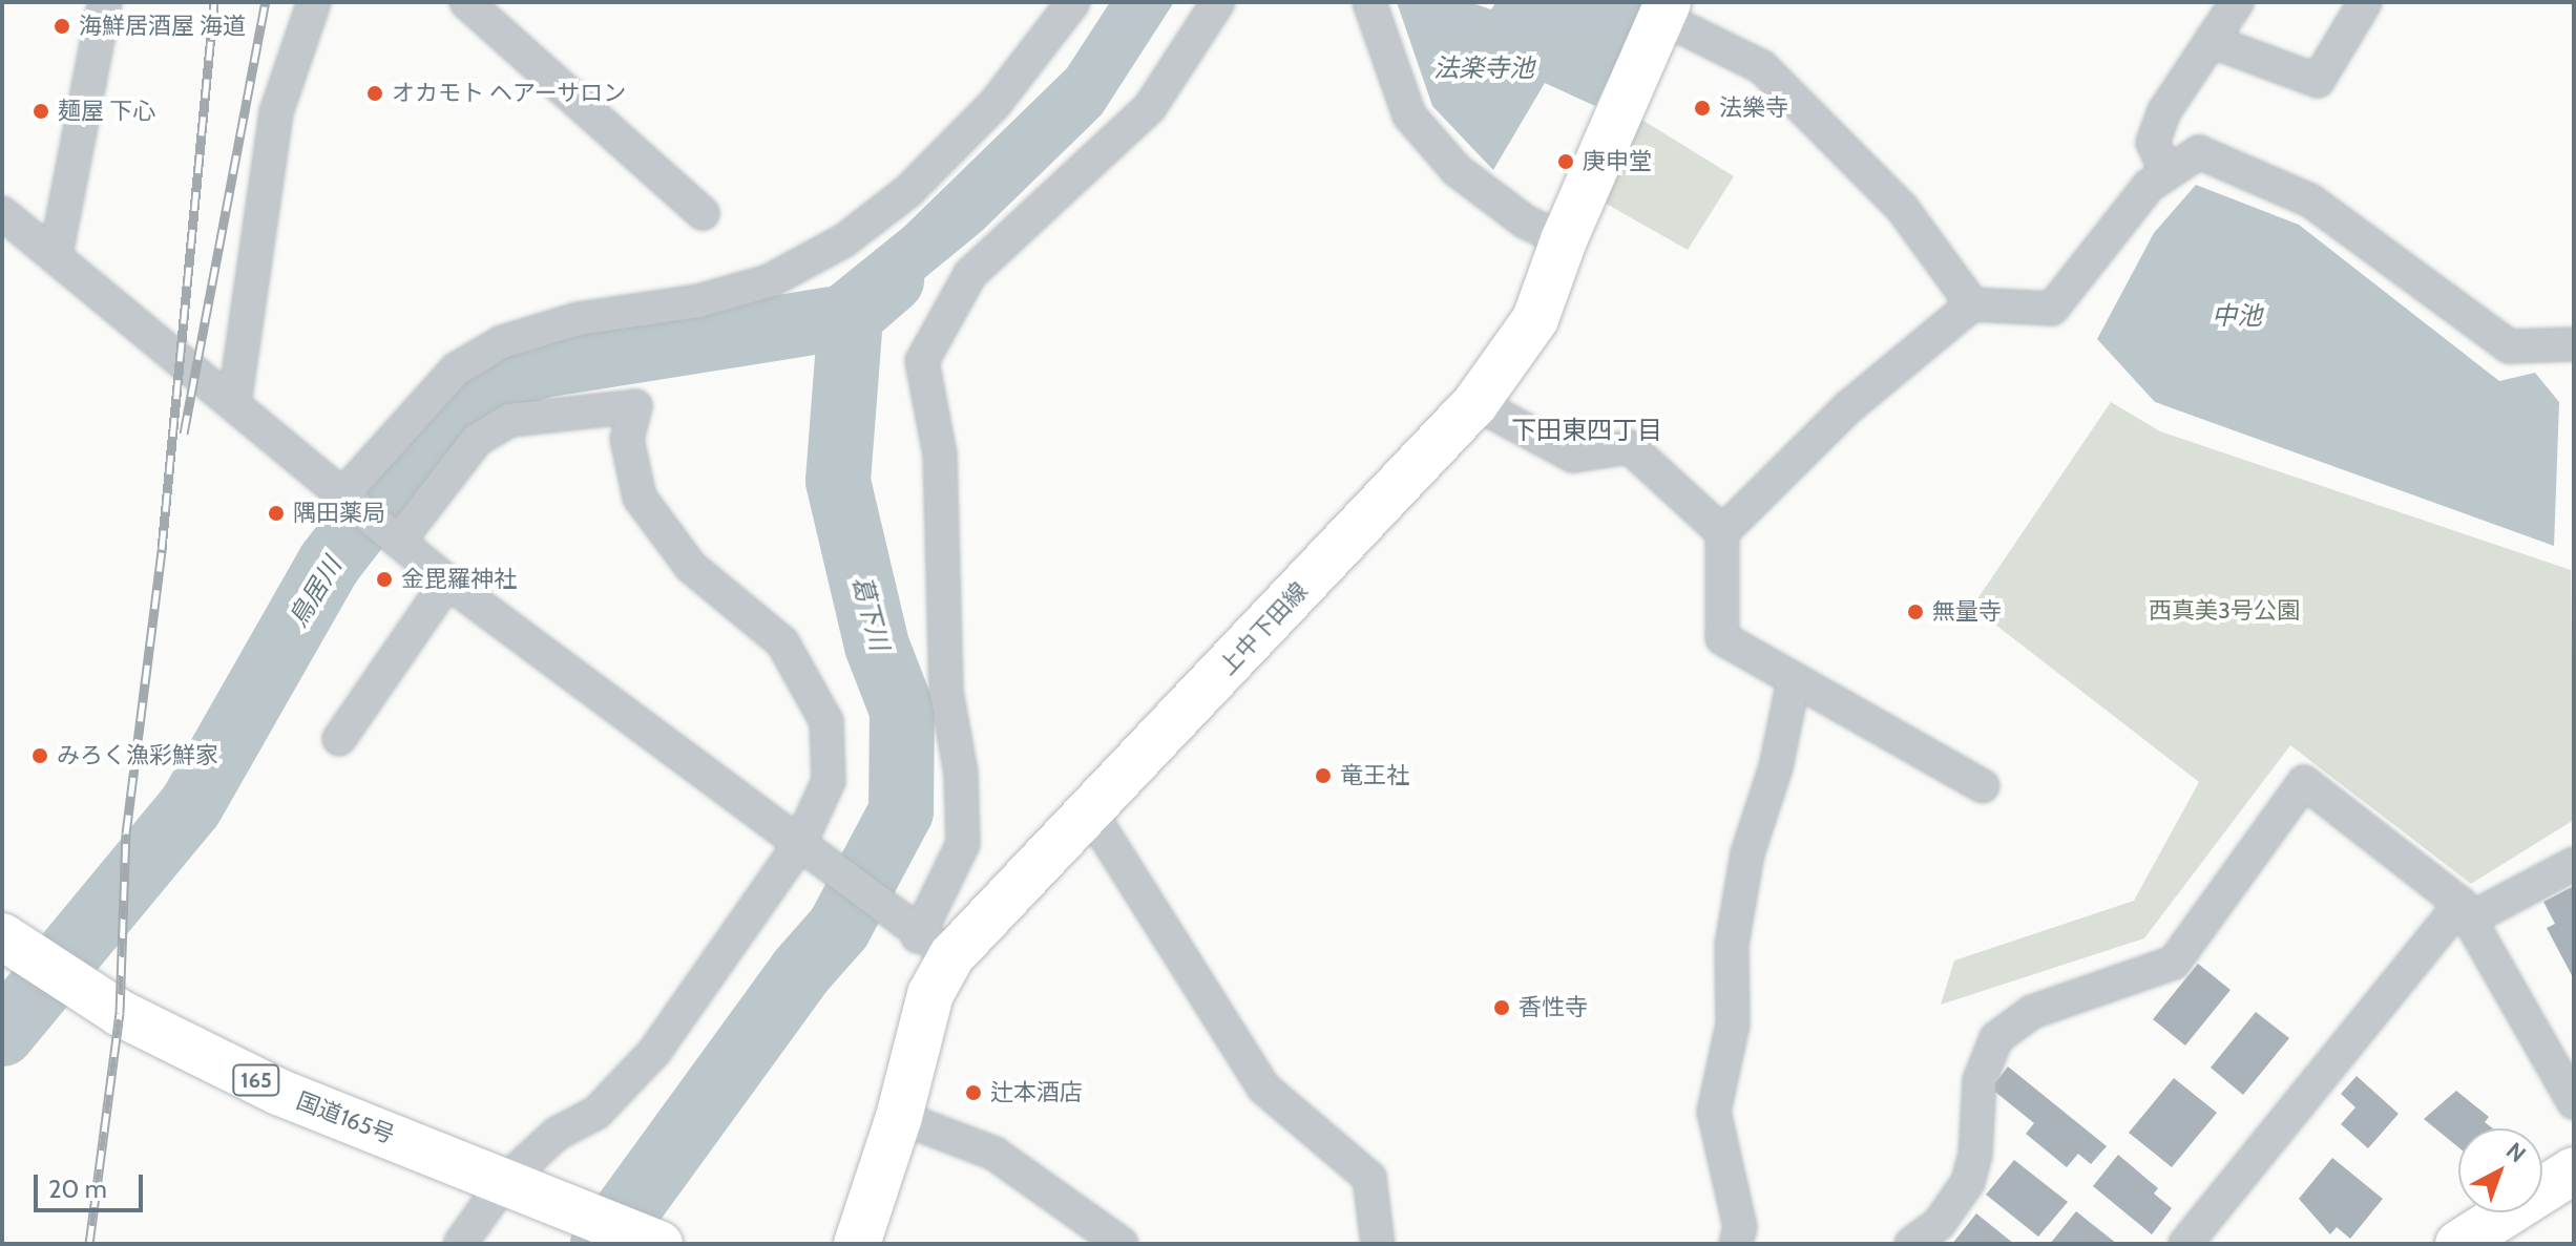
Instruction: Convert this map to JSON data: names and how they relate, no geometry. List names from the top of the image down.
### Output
{
  "streets": {
    "main road": ["上中下田線", "165", "国道165号"]
  },
  "districts": ["下田東四丁目"],
  "water": [
    "法楽寺池",
    "中池",
    "鳥居川",
    "葛下川"
  ],
  "parks": ["西真美3号公園"],
  "places": [
    "海鮮居酒屋 海道",
    "オカモト ヘアーサロン",
    "法樂寺",
    "麺屋 下心",
    "庚申堂",
    "隅田薬局",
    "金毘羅神社",
    "無量寺",
    "みろく漁彩鮮家",
    "竜王社",
    "香性寺",
    "辻本酒店"
  ],
  "scale_bar": "20 m",
  "north": "top right"
}
